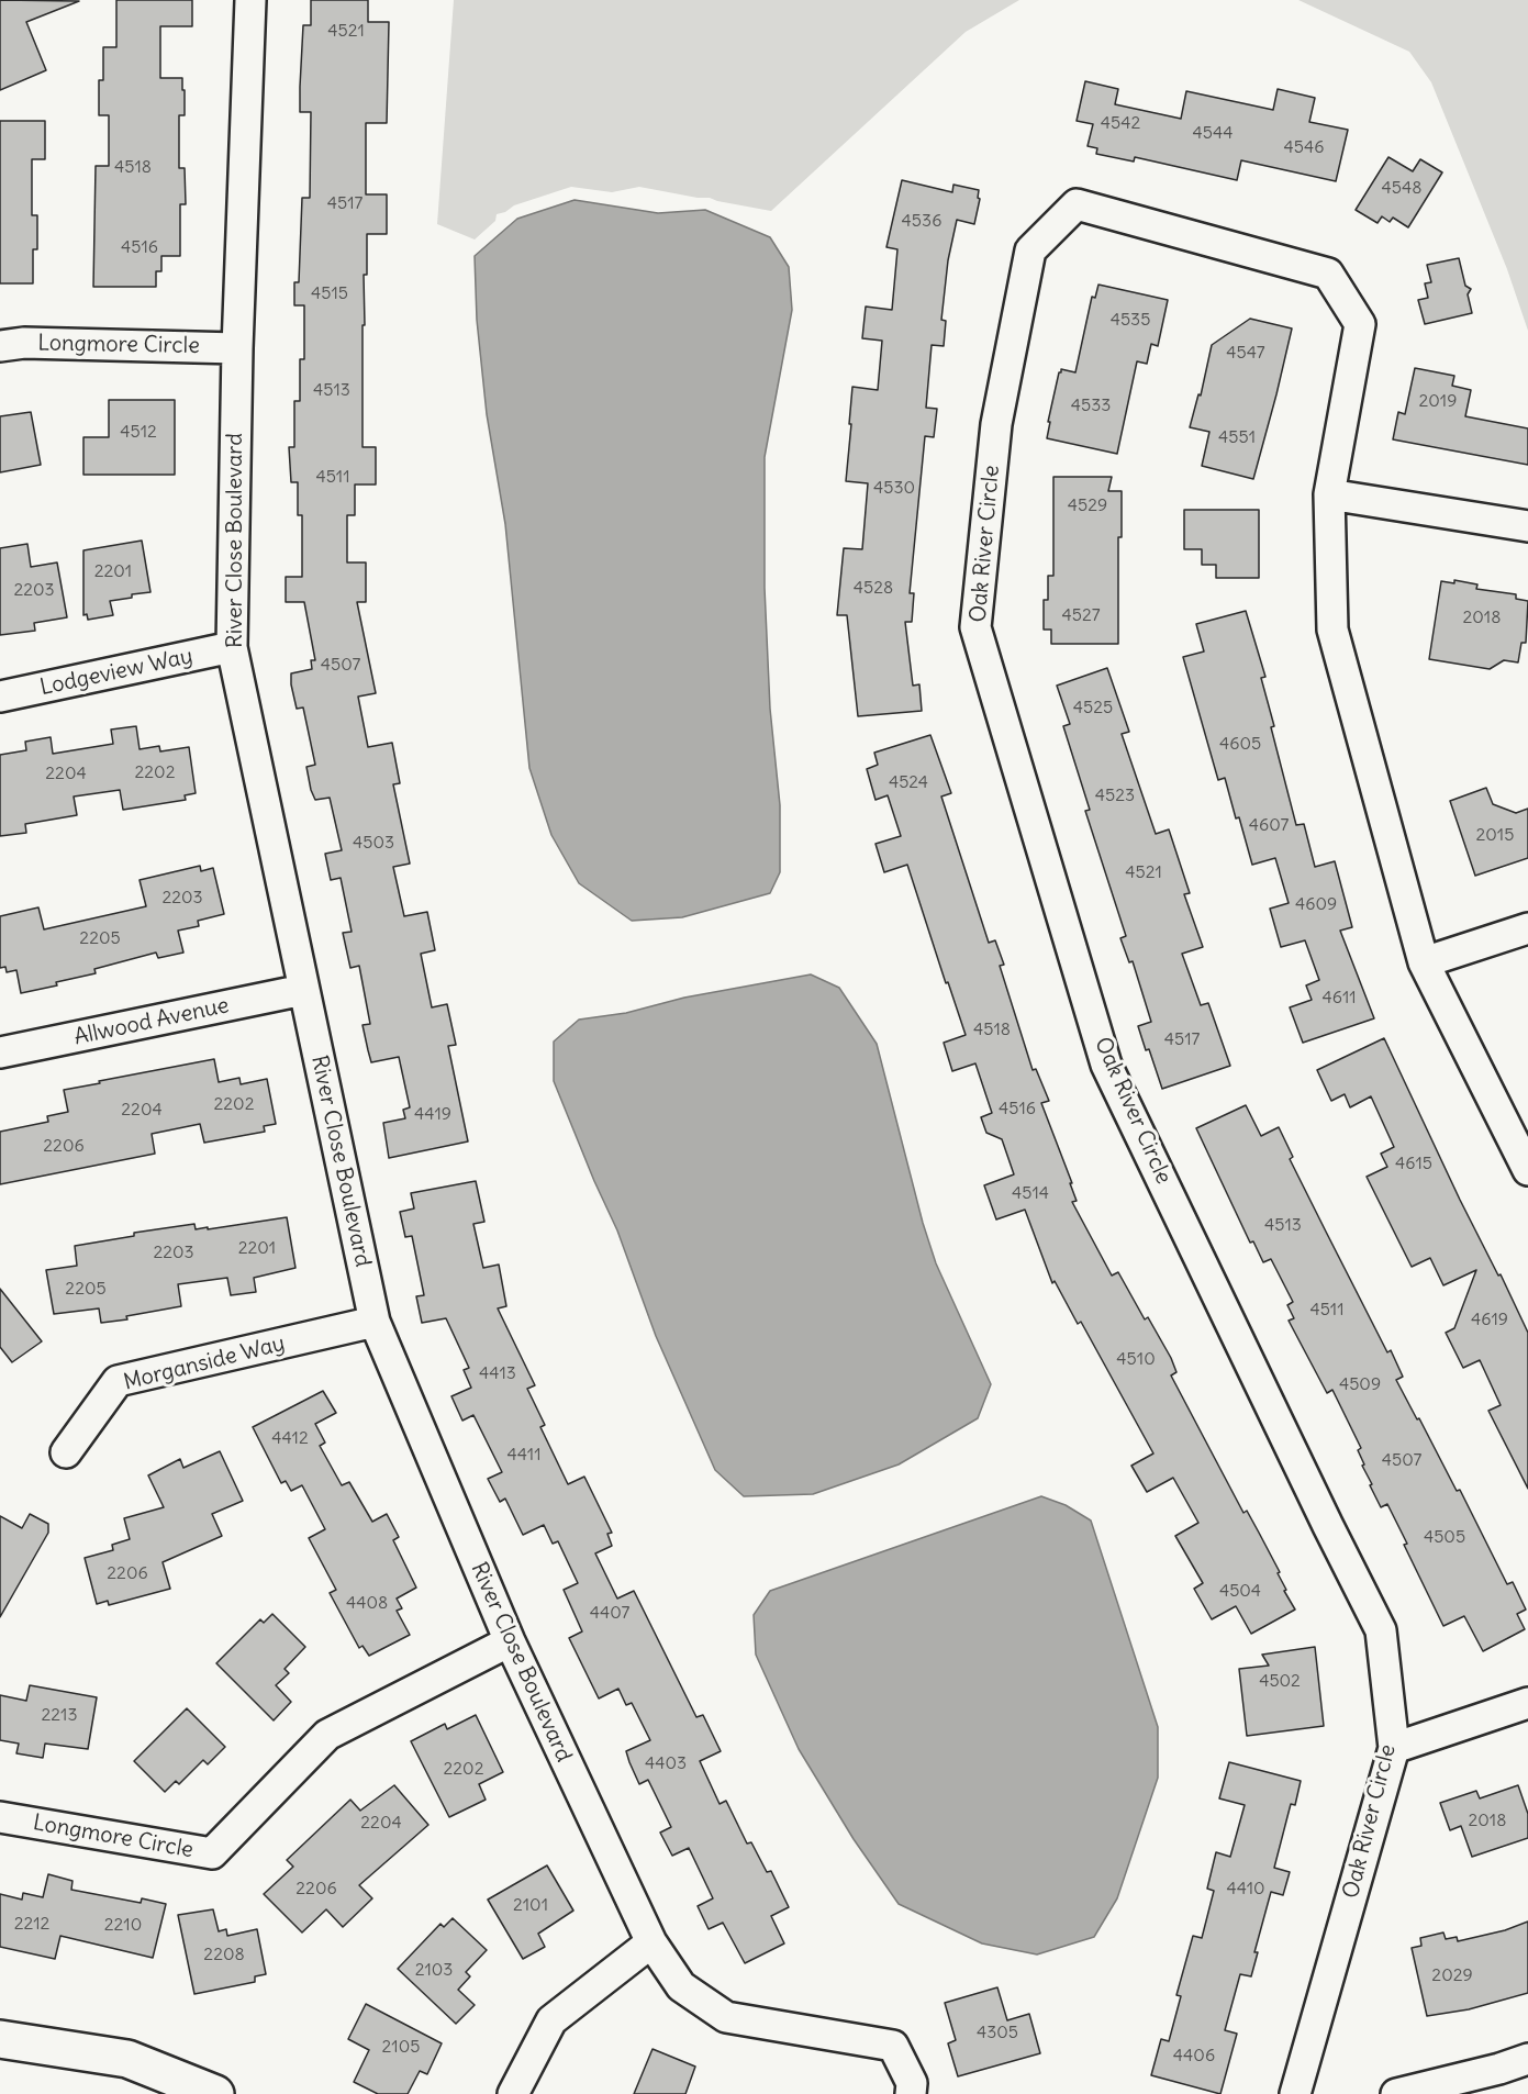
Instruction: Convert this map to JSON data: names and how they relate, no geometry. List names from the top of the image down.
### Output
{
  "streets": {
    "street": [
      "Longmore Circle",
      "River Close Boulevard",
      "Oak River Circle",
      "Lodgeview Way",
      "Allwood Avenue",
      "Morganside Way"
    ]
  },
  "crossings": [
    ["Longmore Circle", "River Close Boulevard"],
    ["River Close Boulevard", "Lodgeview Way"],
    ["River Close Boulevard", "Allwood Avenue"],
    ["River Close Boulevard", "Morganside Way"]
  ],
  "house_numbers": [
    "4521",
    "4542",
    "4544",
    "4546",
    "4518",
    "4548",
    "4517",
    "4536",
    "4516",
    "4515",
    "4535",
    "4547",
    "4513",
    "2019",
    "4533",
    "4512",
    "4551",
    "4511",
    "4530",
    "4529",
    "2201",
    "4528",
    "2203",
    "4527",
    "2018",
    "4507",
    "4525",
    "4605",
    "2202",
    "2204",
    "4524",
    "4523",
    "4607",
    "2015",
    "4503",
    "4521",
    "2203",
    "4609",
    "2205",
    "4611",
    "4518",
    "4517",
    "2202",
    "4516",
    "2204",
    "4419",
    "2206",
    "4615",
    "4514",
    "4513",
    "2201",
    "2203",
    "2205",
    "4511",
    "4619",
    "4510",
    "4413",
    "4509",
    "4412",
    "4411",
    "4507",
    "4505",
    "2206",
    "4504",
    "4408",
    "4407",
    "4502",
    "2213",
    "4403",
    "2202",
    "2018",
    "2204",
    "2206",
    "4410",
    "2101",
    "2212",
    "2210",
    "2208",
    "2103",
    "2029",
    "4305",
    "2105",
    "4406"
  ]
}
